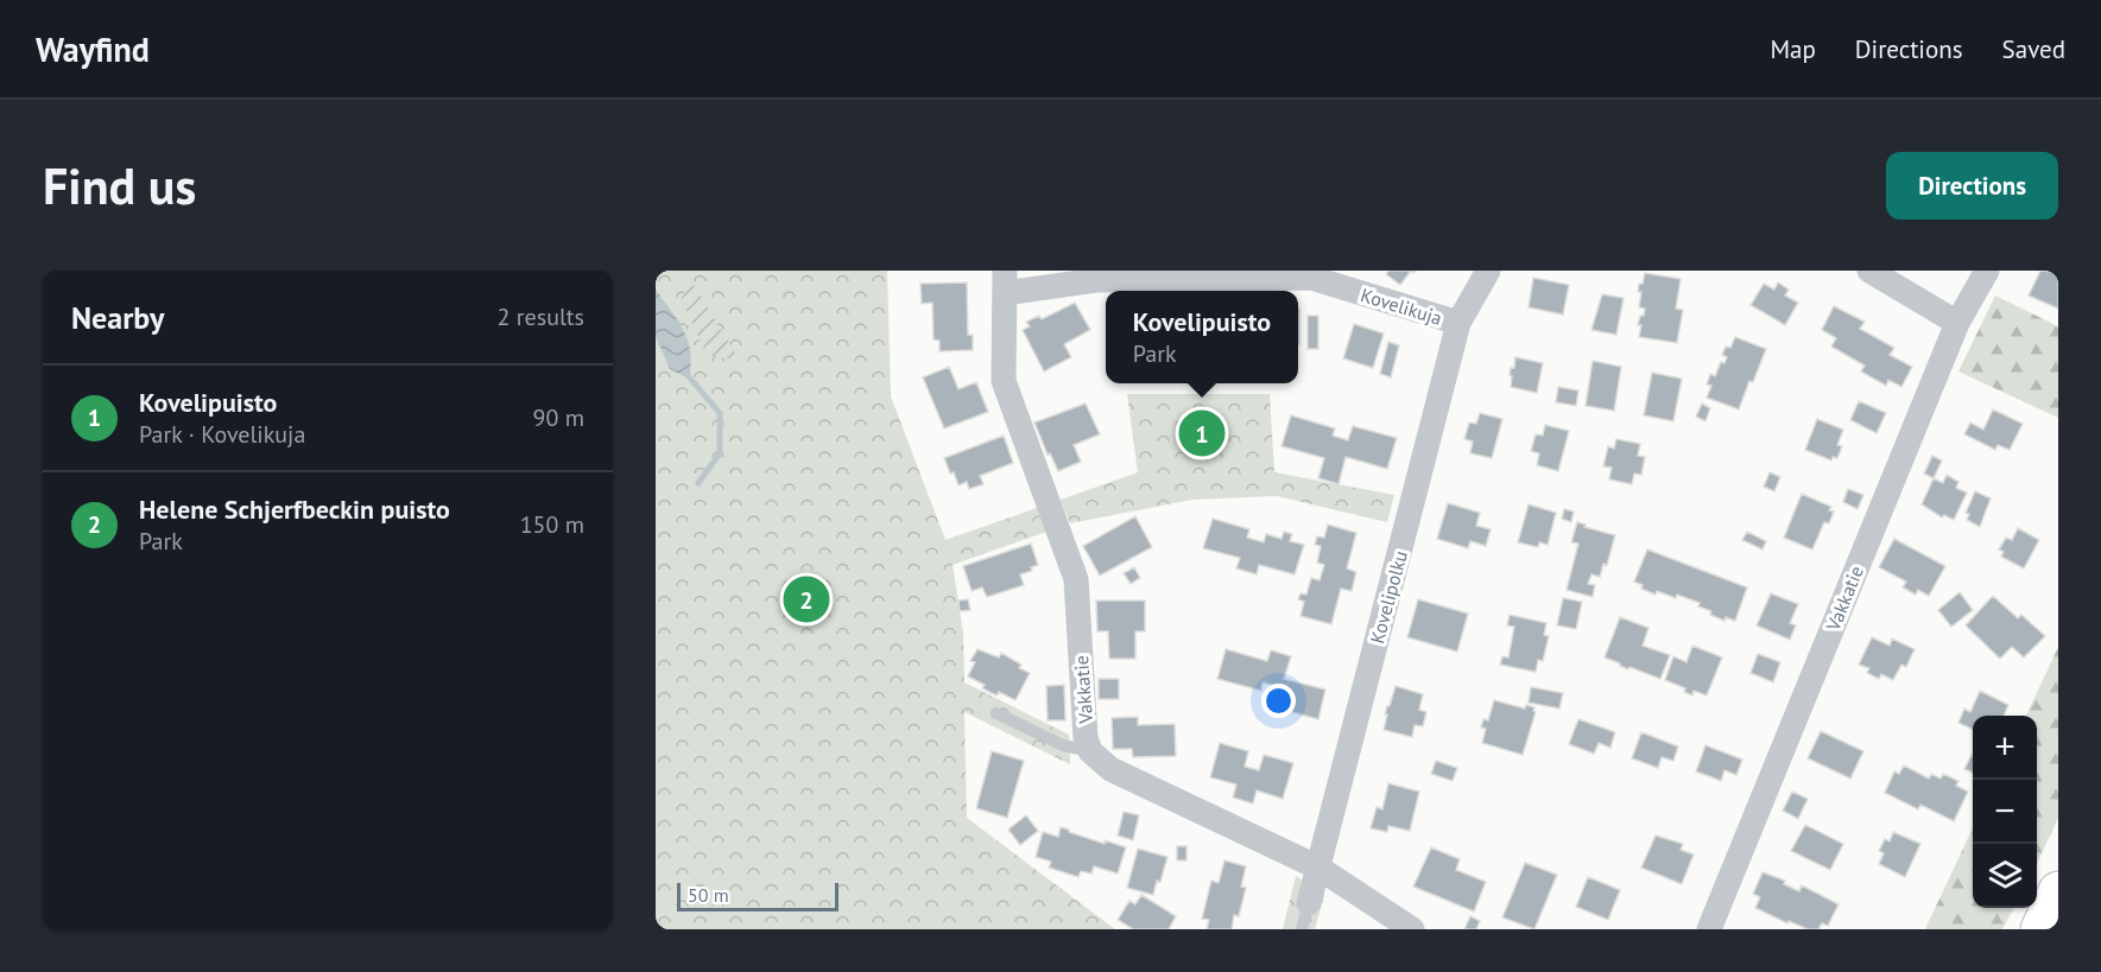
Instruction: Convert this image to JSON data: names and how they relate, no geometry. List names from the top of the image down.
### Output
{
  "streets": {
    "street": ["Kovelikuja", "Kovelipolku", "Vakkatie"]
  },
  "crossings": [
    ["Kovelikuja", "Kovelipolku"],
    ["Kovelikuja", "Vakkatie"],
    ["Kovelipolku", "Vakkatie"]
  ],
  "scale_bar": "50 m",
  "page": {
    "header": "Wayfind",
    "nav": ["Map", "Directions", "Saved"],
    "buttons": "Directions",
    "title": "Find us",
    "heading": ["Nearby", "2 results"],
    "popup": ["Kovelipuisto", "Park"],
    "list": [
      {
        "mark": "1",
        "name": "Kovelipuisto",
        "note": "Park · Kovelikuja",
        "value": "90 m"
      },
      {
        "mark": "2",
        "name": "Helene Schjerfbeckin puisto",
        "note": "Park",
        "value": "150 m"
      }
    ],
    "pins": ["1", "2"],
    "map_buttons": ["+", "−"],
    "scale": "50 m"
  }
}
